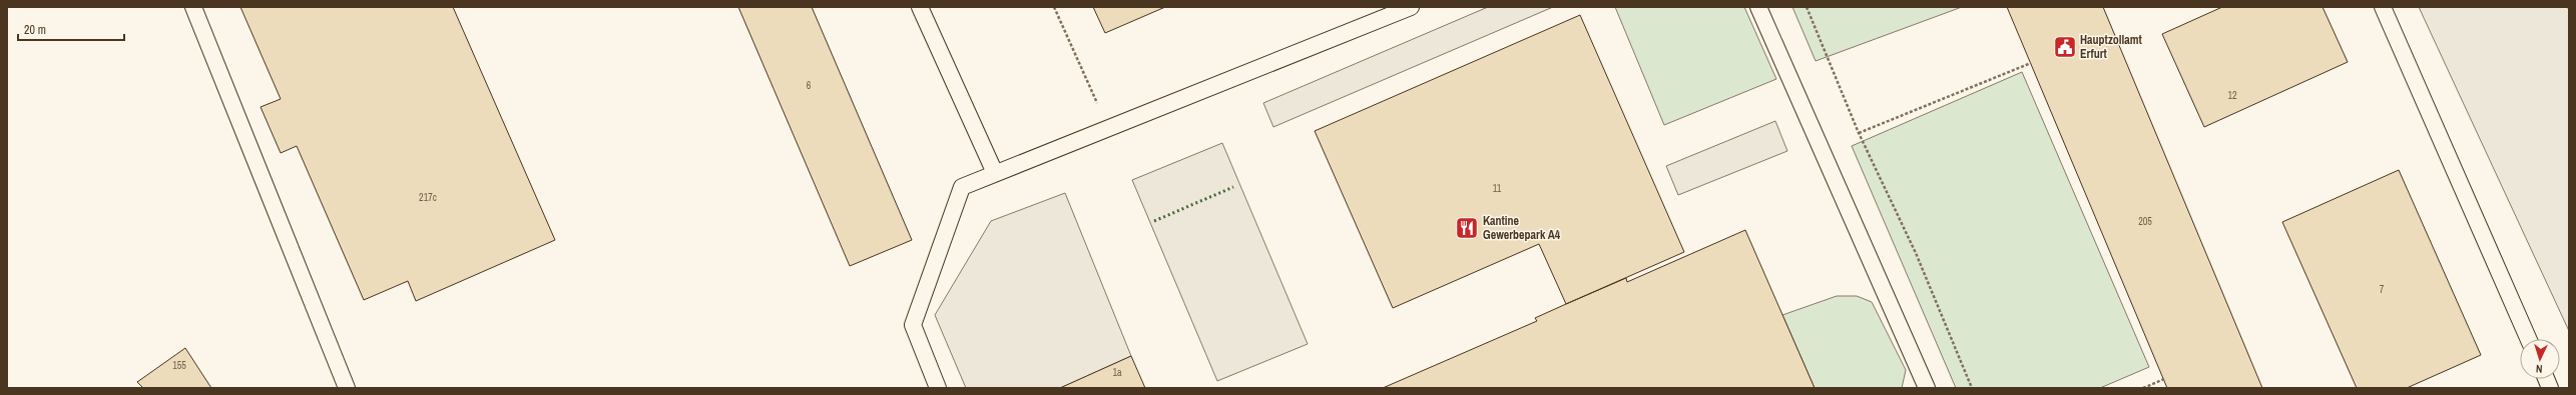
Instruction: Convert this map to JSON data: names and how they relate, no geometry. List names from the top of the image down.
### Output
{
  "places": {
    "public building": ["Hauptzollamt Erfurt"],
    "restaurant": ["Kantine Gewerbepark A4"]
  },
  "house_numbers": [
    "6",
    "12",
    "11",
    "217c",
    "205",
    "7",
    "155",
    "1a"
  ],
  "scale_bar": "20 m",
  "north": "bottom"
}
